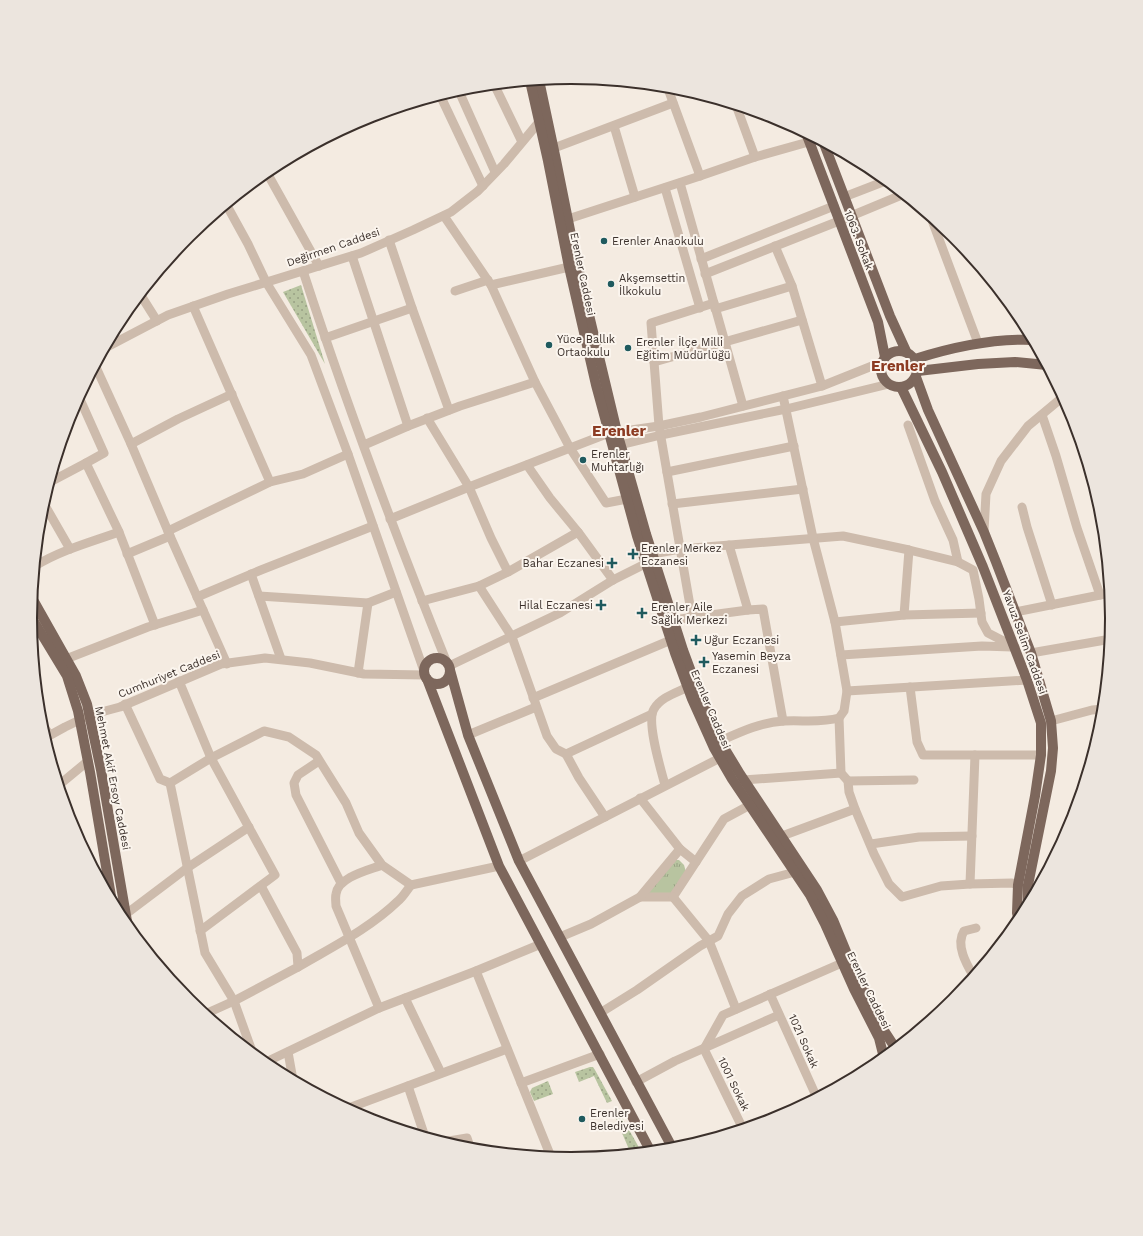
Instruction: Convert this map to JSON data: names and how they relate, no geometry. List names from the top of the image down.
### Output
{
  "streets": {
    "main road": [
      "1063. Sokak",
      "Erenler Caddesi",
      "Yavuz Selim Caddesi",
      "Mehmet Akif Ersoy Caddesi"
    ],
    "street": [
      "Değirmen Caddesi",
      "Cumhuriyet Caddesi",
      "1021 Sokak",
      "1001 Sokak"
    ]
  },
  "crossings": [
    ["1063. Sokak", "Yavuz Selim Caddesi"],
    ["Değirmen Caddesi", "Erenler Caddesi"],
    ["Cumhuriyet Caddesi", "Mehmet Akif Ersoy Caddesi"]
  ],
  "districts": ["Erenler", "Erenler"],
  "places": {
    "other": [
      "Erenler Anaokulu",
      "Akşemsettin İlkokulu",
      "Yüce Ballık Ortaokulu",
      "Erenler İlçe Milli Eğitim Müdürlüğü",
      "Erenler Muhtarlığı",
      "Erenler Belediyesi"
    ],
    "health": [
      "Erenler Merkez Eczanesi",
      "Bahar Eczanesi",
      "Hilal Eczanesi",
      "Erenler Aile Sağlık Merkezi",
      "Uğur Eczanesi",
      "Yasemin Beyza Eczanesi"
    ]
  }
}
